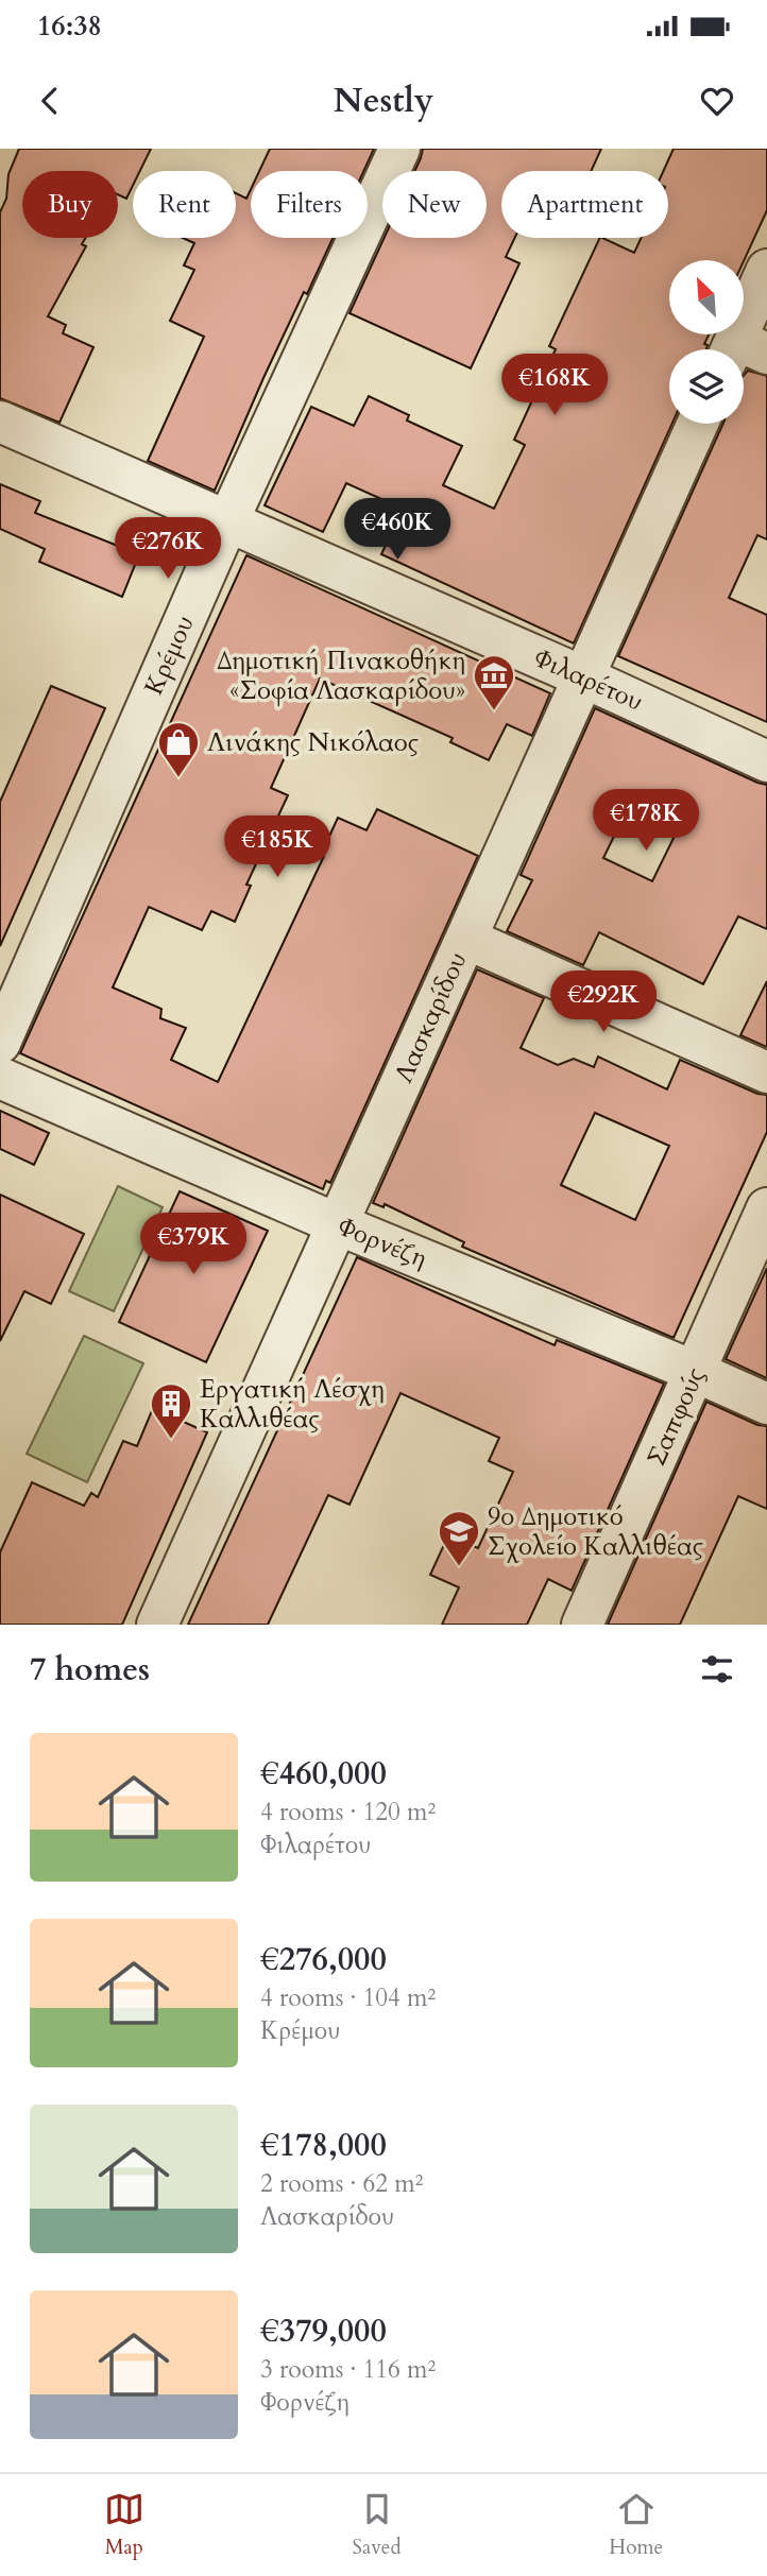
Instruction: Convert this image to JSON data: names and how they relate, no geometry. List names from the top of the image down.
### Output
{
  "streets": {
    "street": [
      "Κρέμου",
      "Φιλαρέτου",
      "Λασκαρίδου",
      "Φορνέζη",
      "Σαπφούς"
    ]
  },
  "crossings": [
    ["Κρέμου", "Φιλαρέτου"],
    ["Φιλαρέτου", "Λασκαρίδου"],
    ["Λασκαρίδου", "Φορνέζη"],
    ["Φορνέζη", "Σαπφούς"]
  ],
  "places": {
    "museum": ["Δημοτική Πινακοθήκη «Σοφία Λασκαρίδου»"],
    "shop": ["Λινάκης Νικόλαος"],
    "building": ["Εργατική Λέσχη Καλλιθέας"],
    "school or university": ["9ο Δημοτικό Σχολείο Καλλιθέας"]
  },
  "north": "top left",
  "page": {
    "status": "16:38",
    "header": "Nestly",
    "chip": [
      "Buy",
      "Rent",
      "Filters",
      "New",
      "Apartment"
    ],
    "price": [
      "€168K",
      "€460K",
      "€276K",
      "€178K",
      "€185K",
      "€292K",
      "€379K"
    ],
    "heading": "7 homes",
    "list": [
      {
        "name": "€460,000",
        "note": "4 rooms · 120 m² · Φιλαρέτου"
      },
      {
        "name": "€276,000",
        "note": "4 rooms · 104 m² · Κρέμου"
      },
      {
        "name": "€178,000",
        "note": "2 rooms · 62 m² · Λασκαρίδου"
      },
      {
        "name": "€379,000",
        "note": "3 rooms · 116 m² · Φορνέζη"
      }
    ],
    "tabs": ["Map", "Saved", "Home"]
  }
}
